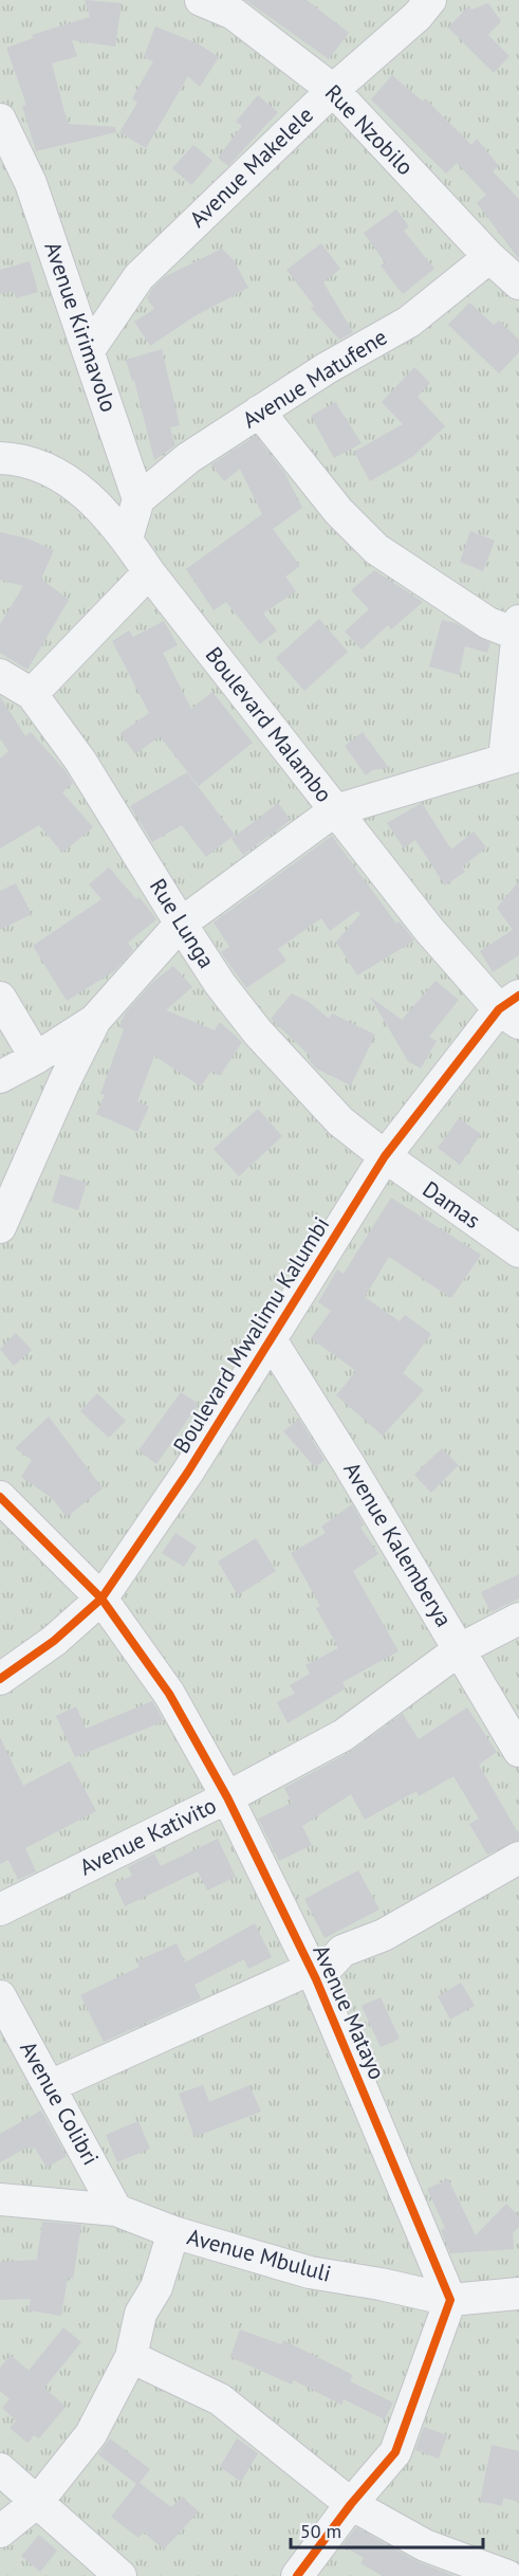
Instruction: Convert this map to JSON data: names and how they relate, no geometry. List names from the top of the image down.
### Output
{
  "streets": {
    "street": [
      "Rue Nzobilo",
      "Avenue Makelele",
      "Avenue Kirimavolo",
      "Avenue Matufene",
      "Boulevard Malambo",
      "Rue Lunga",
      "Damas",
      "Boulevard Mwalimu Kalumbi",
      "Avenue Kalemberya",
      "Avenue Kativito",
      "Avenue Matayo",
      "Avenue Colibri",
      "Avenue Mbululi"
    ]
  },
  "crossings": [
    ["Rue Nzobilo", "Avenue Makelele"],
    ["Rue Nzobilo", "Avenue Matufene"],
    ["Avenue Makelele", "Avenue Kirimavolo"],
    ["Avenue Kirimavolo", "Avenue Matufene"],
    ["Boulevard Malambo", "Boulevard Mwalimu Kalumbi"],
    ["Rue Lunga", "Damas"],
    ["Rue Lunga", "Boulevard Mwalimu Kalumbi"],
    ["Damas", "Boulevard Mwalimu Kalumbi"],
    ["Boulevard Mwalimu Kalumbi", "Avenue Kalemberya"],
    ["Boulevard Mwalimu Kalumbi", "Avenue Matayo"],
    ["Avenue Kalemberya", "Avenue Kativito"],
    ["Avenue Kativito", "Avenue Matayo"],
    ["Avenue Matayo", "Avenue Mbululi"],
    ["Avenue Colibri", "Avenue Mbululi"]
  ],
  "scale_bar": "50 m"
}
